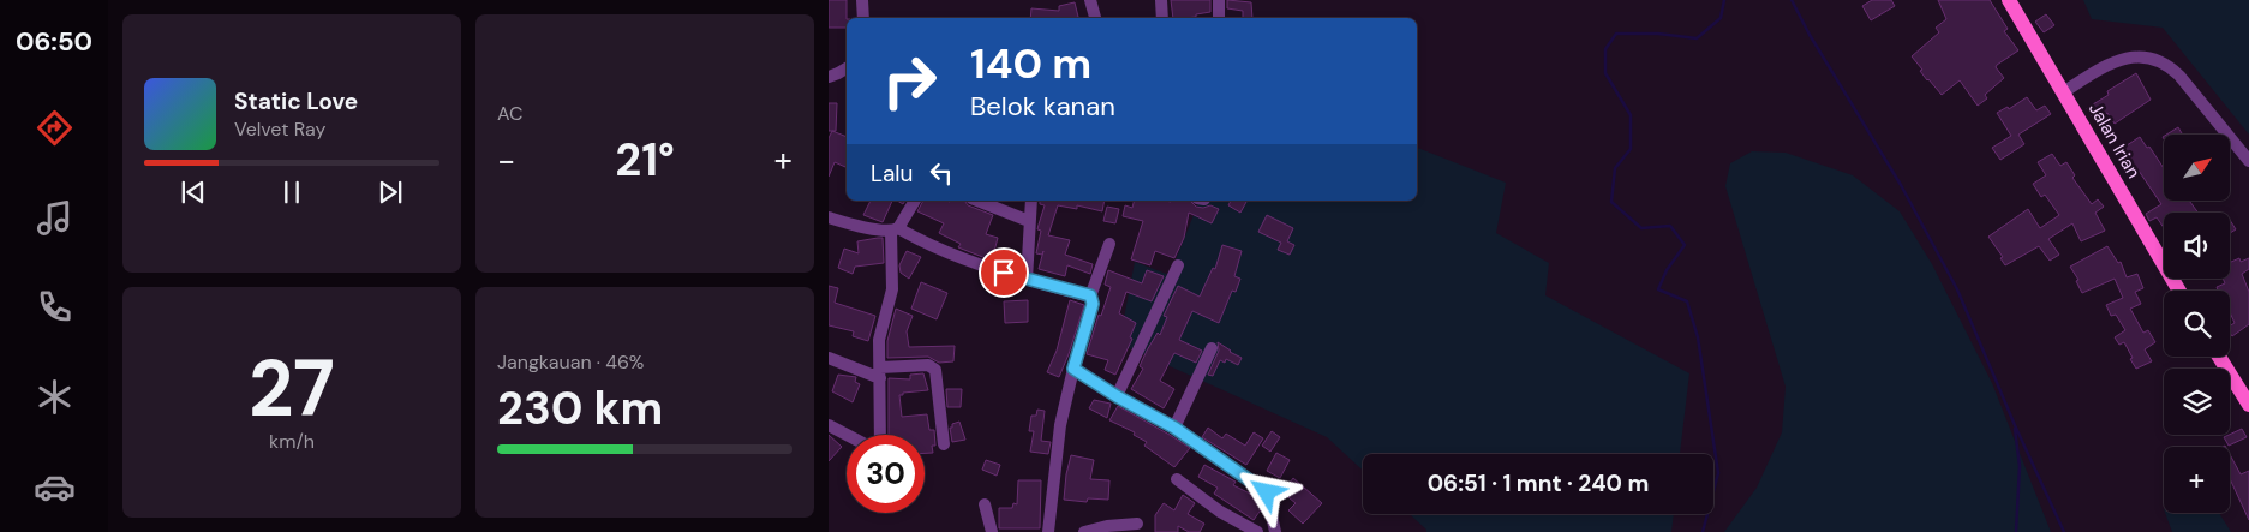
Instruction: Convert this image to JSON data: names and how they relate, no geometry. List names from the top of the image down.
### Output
{
  "streets": {
    "main road": ["Jalan Irian"]
  },
  "north": "top right",
  "page": {
    "tabs": "06:50",
    "tile": [
      "AC",
      ["27", "km/h"],
      ["Jangkauan · 46%", "230 km"]
    ],
    "turn": ["140 m", "Belok kanan"],
    "song": ["Static Love", "Velvet Ray"],
    "map_buttons": "+",
    "heat": ["−", "21°", "+"],
    "then": "Lalu",
    "limit": "30",
    "trip": "06:51 · 1 mnt · 240 m"
  }
}
